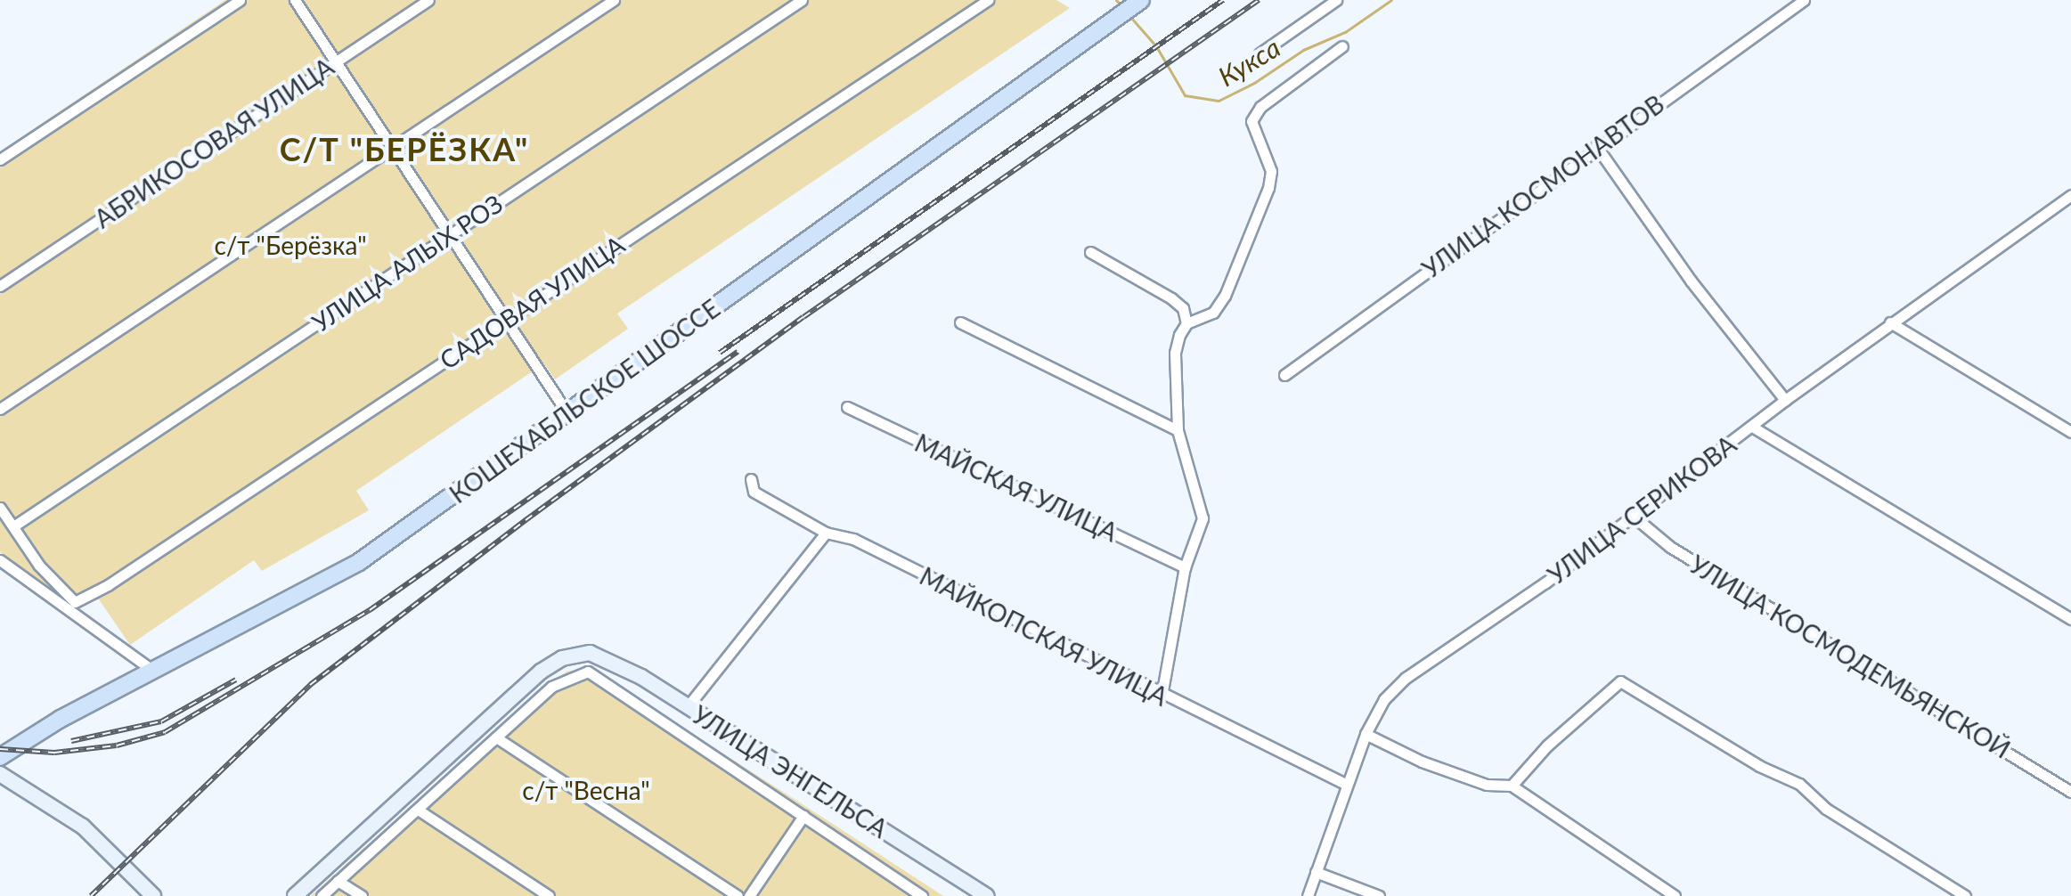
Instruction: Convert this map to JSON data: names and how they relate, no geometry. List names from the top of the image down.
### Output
{
  "streets": {
    "main road": ["КОШЕХАБЛЬСКОЕ ШОССЕ"],
    "street": [
      "АБРИКОСОВАЯ УЛИЦА",
      "УЛИЦА КОСМОНАВТОВ",
      "УЛИЦА АЛЫХ РОЗ",
      "САДОВАЯ УЛИЦА",
      "МАЙСКАЯ УЛИЦА",
      "УЛИЦА СЕРИКОВА",
      "МАЙКОПСКАЯ УЛИЦА",
      "УЛИЦА КОСМОДЕМЬЯНСКОЙ",
      "УЛИЦА ЭНГЕЛЬСА"
    ]
  },
  "crossings": [
    ["УЛИЦА СЕРИКОВА", "МАЙКОПСКАЯ УЛИЦА"],
    ["УЛИЦА СЕРИКОВА", "УЛИЦА КОСМОДЕМЬЯНСКОЙ"]
  ],
  "districts": ["С/Т \"БЕРЁЗКА\""],
  "water": ["Кукса"],
  "parks": ["с/т \"Берёзка\"", "с/т \"Весна\""]
}
